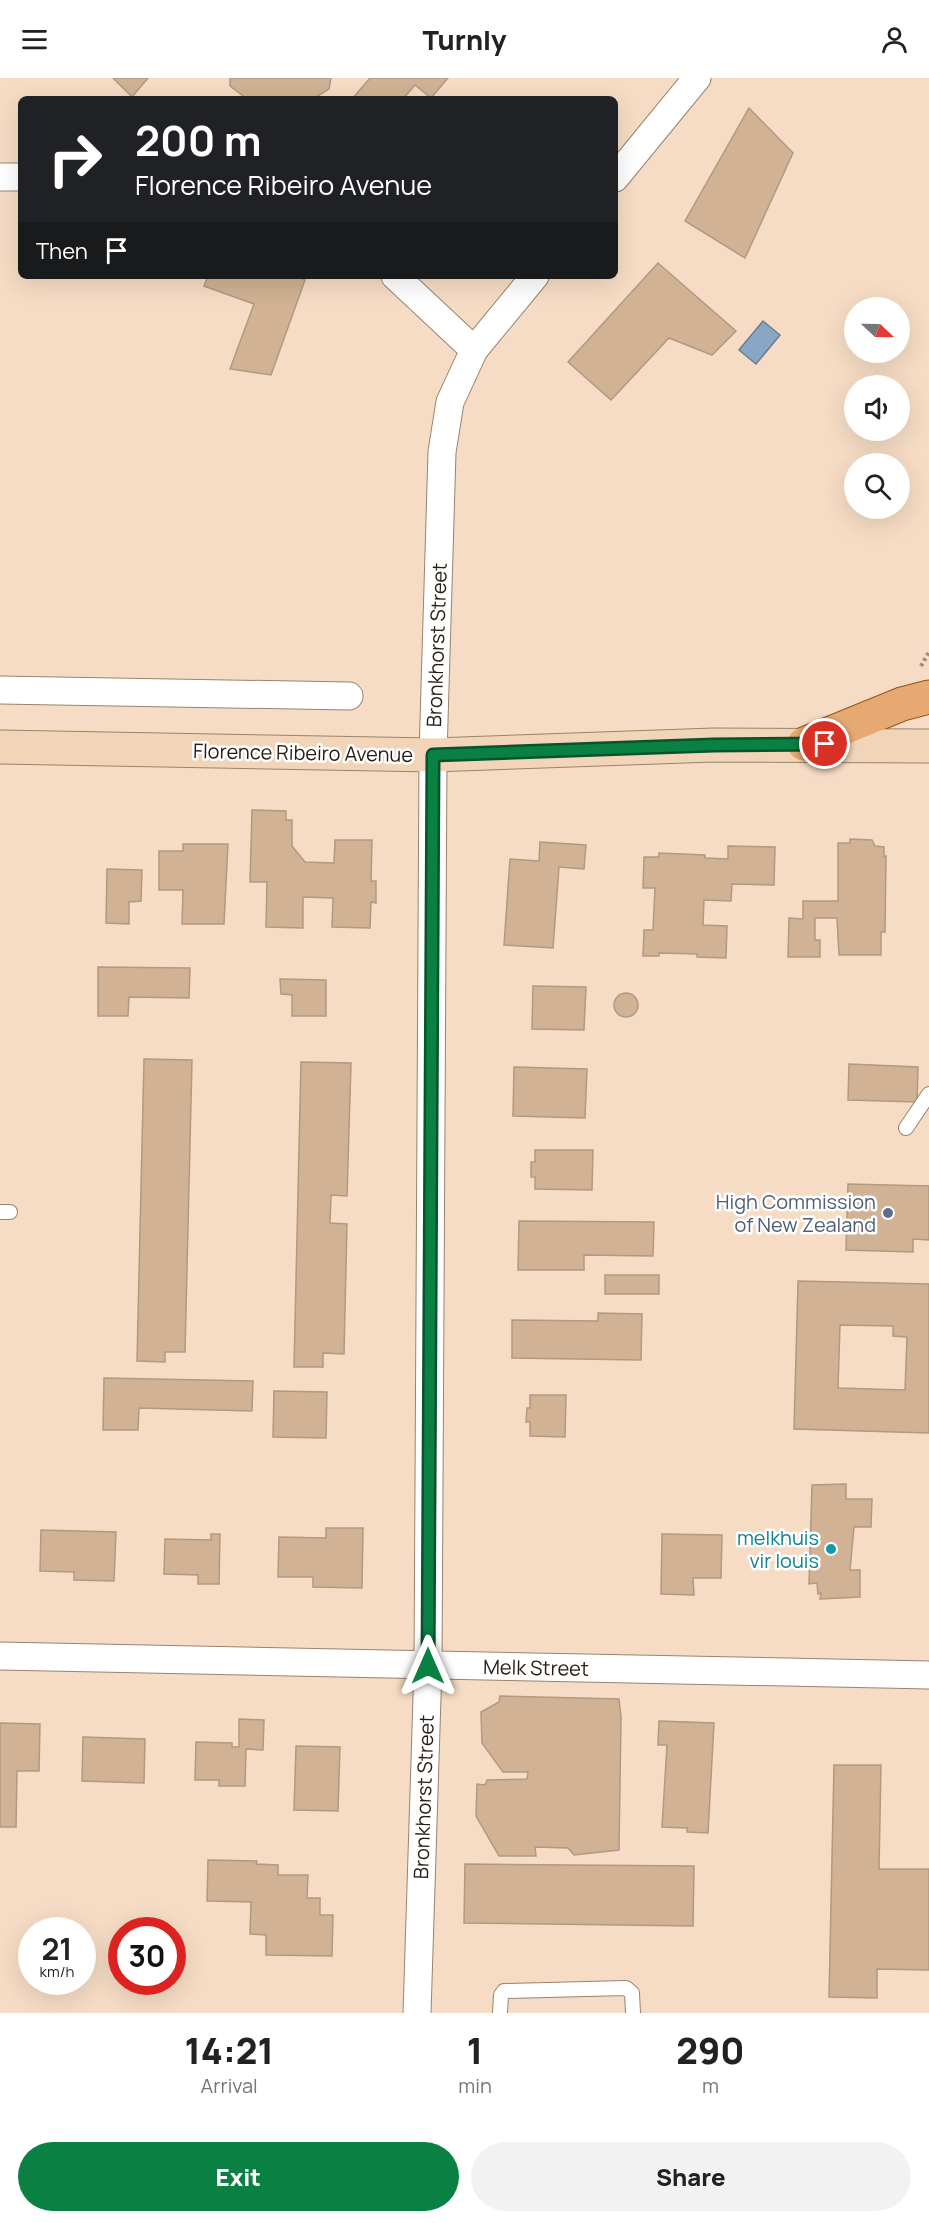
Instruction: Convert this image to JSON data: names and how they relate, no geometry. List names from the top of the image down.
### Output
{
  "streets": {
    "main road": ["Florence Ribeiro Avenue"],
    "street": ["Bronkhorst Street", "Melk Street"]
  },
  "crossings": [
    ["Bronkhorst Street", "Florence Ribeiro Avenue"],
    ["Bronkhorst Street", "Melk Street"]
  ],
  "places": ["High Commission of New Zealand", "melkhuis vir louis"],
  "north": "right",
  "page": {
    "header": "Turnly",
    "turn": ["200 m", "Florence Ribeiro Avenue"],
    "then": "Then",
    "speed": "21 km/h",
    "limit": "30",
    "eta": [
      "14:21",
      "Arrival",
      "1",
      "min",
      "290",
      "m"
    ],
    "buttons": ["Exit", "Share"]
  }
}
